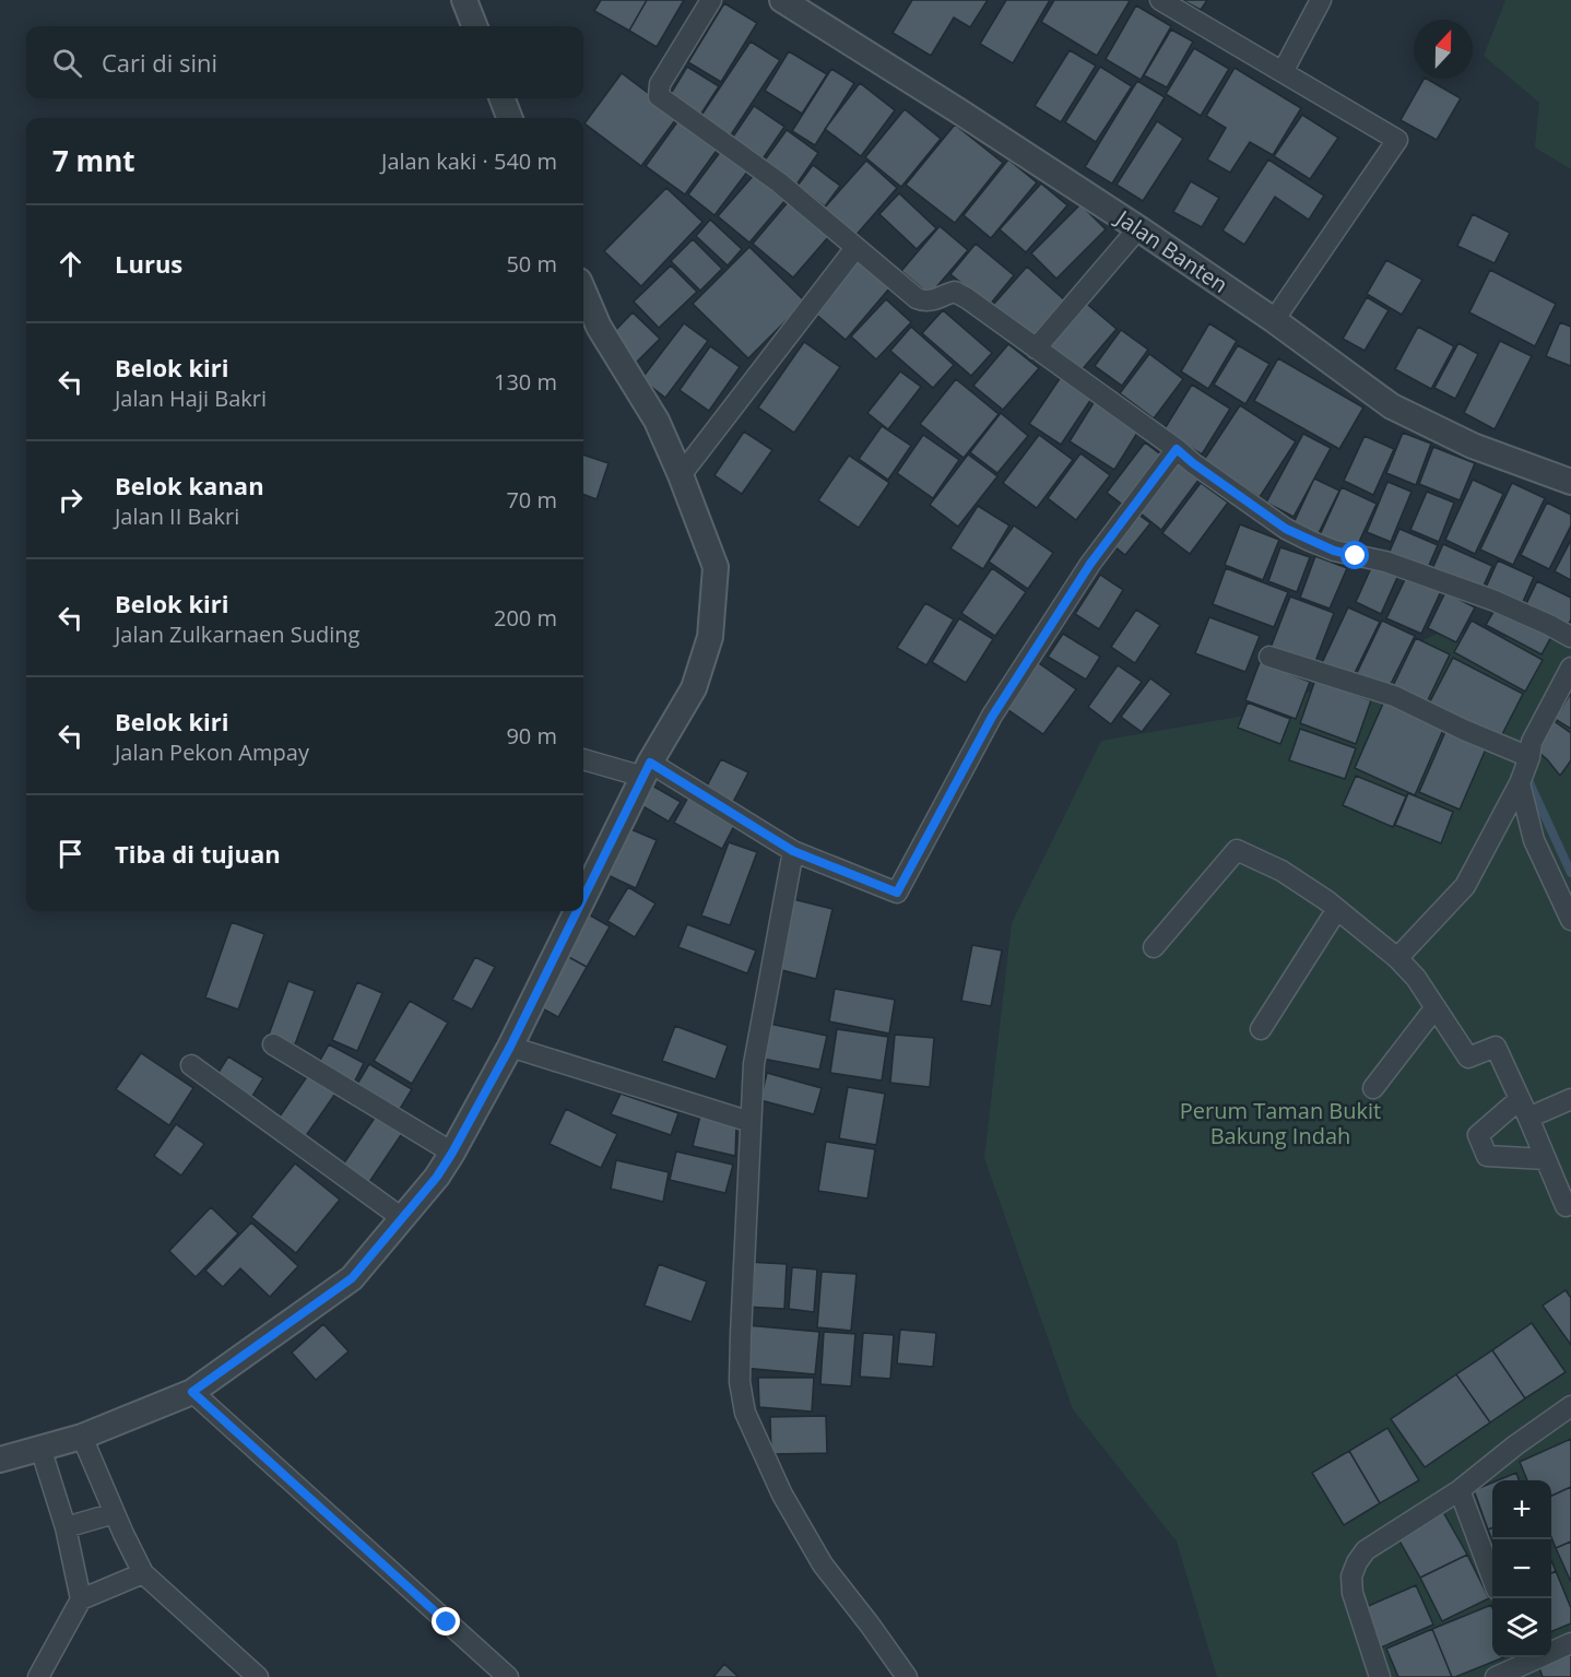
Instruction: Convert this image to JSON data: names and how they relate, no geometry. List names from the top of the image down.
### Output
{
  "streets": {
    "street": ["Jalan Banten"]
  },
  "parks": ["Perum Taman Bukit Bakung Indah"],
  "north": "top",
  "page": {
    "search": "Cari di sini",
    "heading": ["7 mnt", "Jalan kaki · 540 m"],
    "list": [
      ["Lurus", "50 m"],
      ["Belok kiri", "Jalan Haji Bakri", "130 m"],
      ["Belok kanan", "Jalan II Bakri", "70 m"],
      ["Belok kiri", "Jalan Zulkarnaen Suding", "200 m"],
      ["Belok kiri", "Jalan Pekon Ampay", "90 m"],
      "Tiba di tujuan"
    ],
    "map_buttons": ["+", "−"]
  }
}
